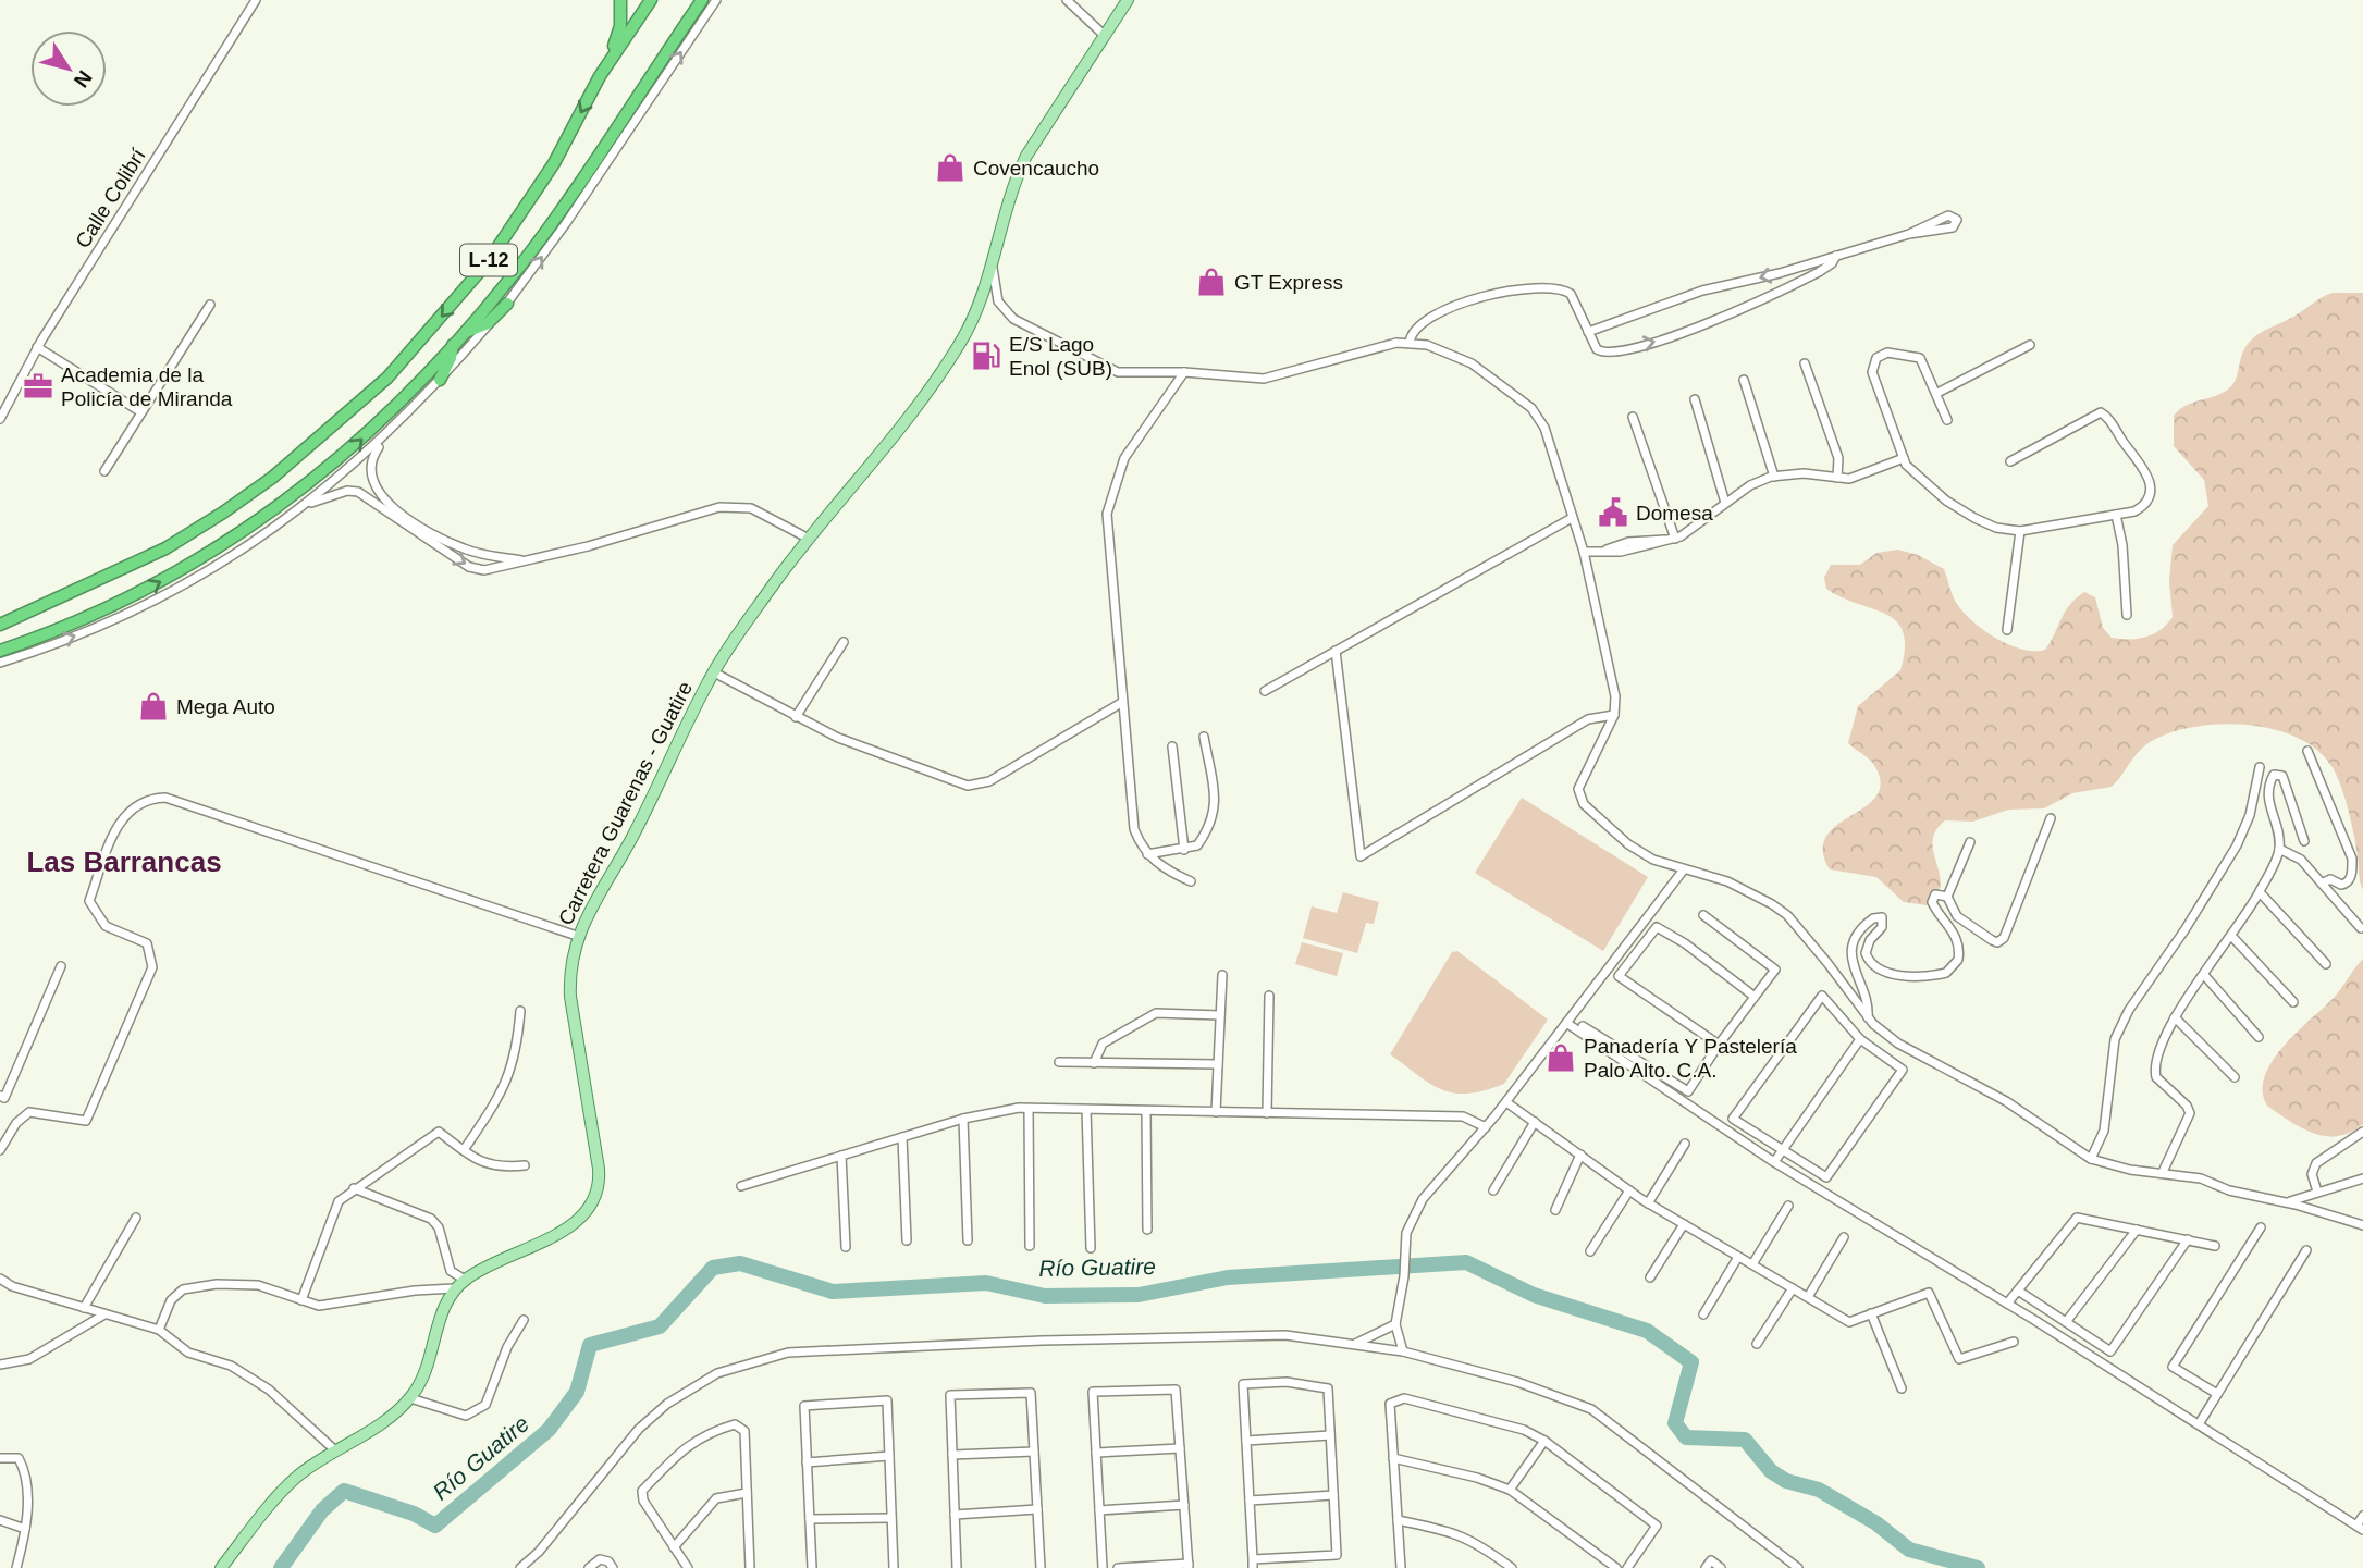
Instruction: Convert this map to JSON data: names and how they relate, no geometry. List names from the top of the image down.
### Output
{
  "streets": {
    "highway": ["L-12"],
    "main road": ["Carretera Guarenas - Guatire"],
    "street": ["Calle Colibrí"]
  },
  "districts": ["Las Barrancas"],
  "water": ["Río Guatire"],
  "places": {
    "shop": [
      "Covencaucho",
      "GT Express",
      "Mega Auto",
      "Panadería Y Pastelería Palo Alto. C.A."
    ],
    "fuel station": ["E/S Lago Enol (SUB)"],
    "office": ["Academia de la Policía de Miranda"],
    "public building": ["Domesa"]
  },
  "north": "bottom right"
}
